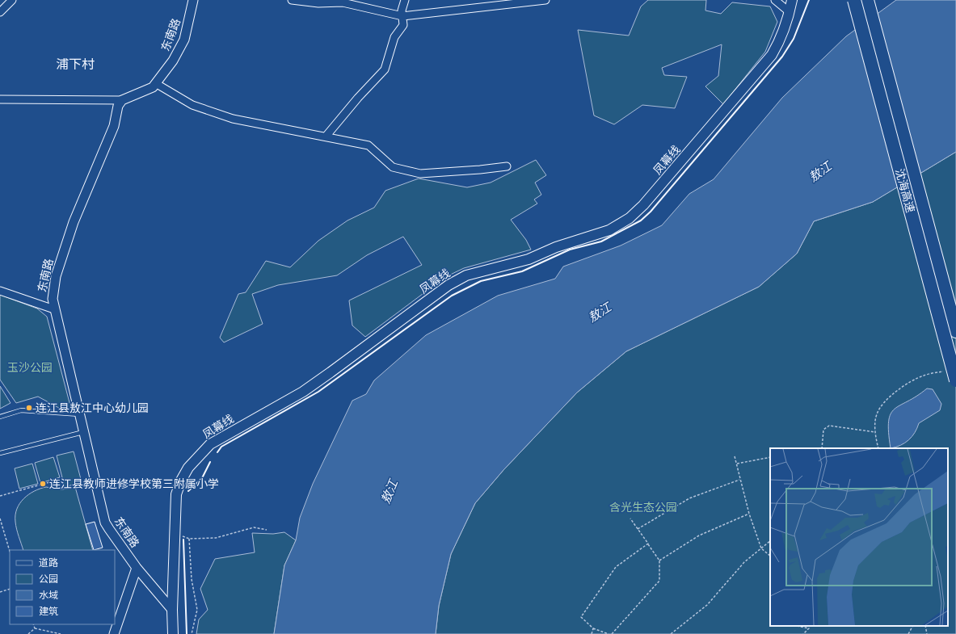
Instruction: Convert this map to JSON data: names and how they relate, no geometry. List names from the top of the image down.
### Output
{
  "streets": {
    "highway": ["沈海高速"],
    "main road": ["凤幕线"],
    "street": ["东南路"]
  },
  "crossings": [
    ["东南路", "凤幕线"]
  ],
  "districts": ["浦下村"],
  "water": ["敖江"],
  "parks": ["玉沙公园", "含光生态公园"],
  "places": ["连江县敖江中心幼儿园", "连江县教师进修学校第三附属小学"],
  "legend": [
    "道路",
    "公园",
    "水域",
    "建筑"
  ]
}
